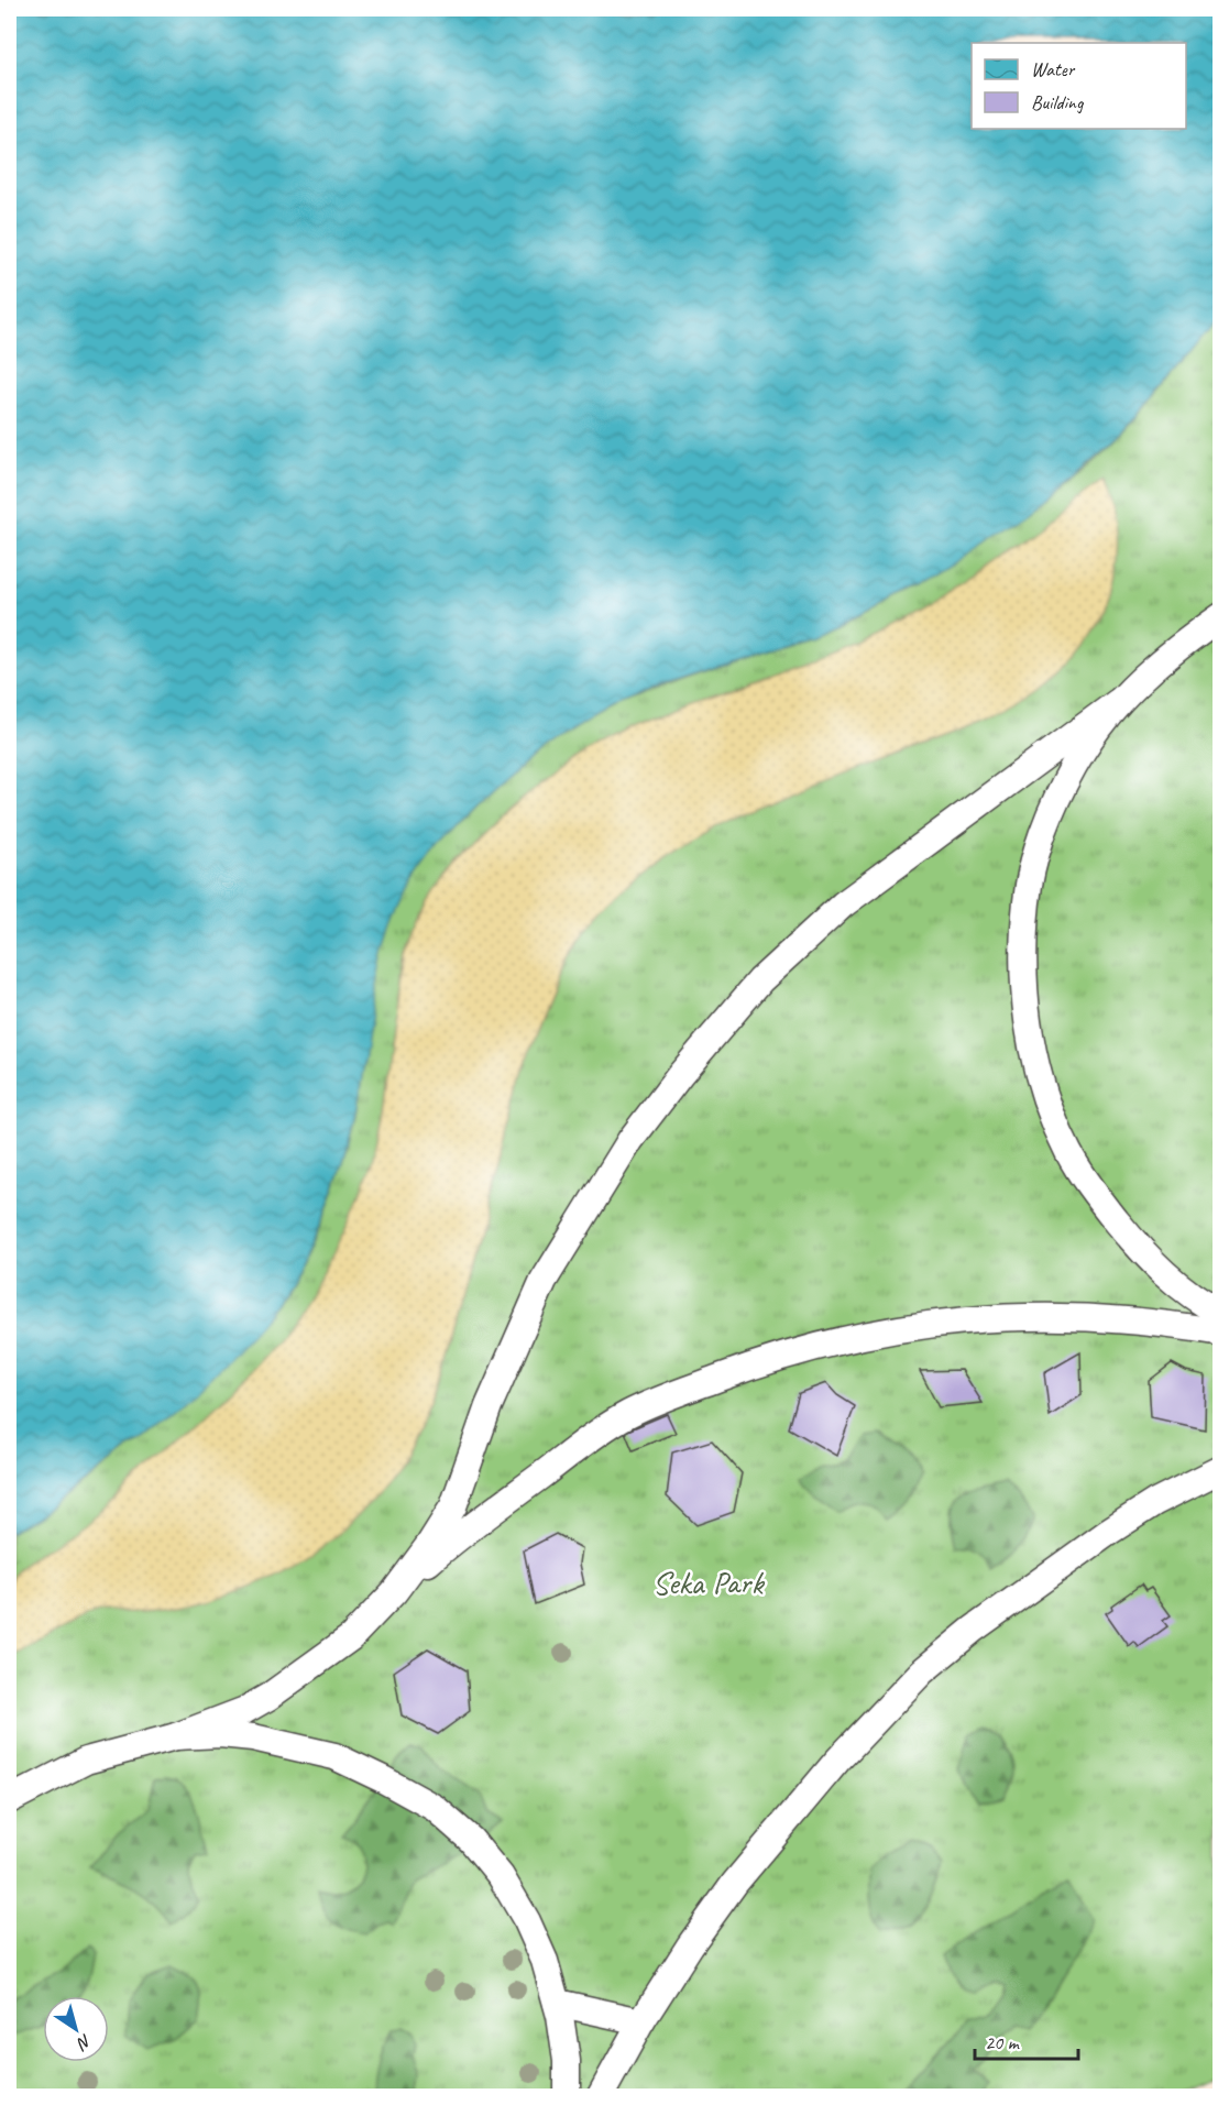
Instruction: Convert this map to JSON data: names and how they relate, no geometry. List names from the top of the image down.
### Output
{
  "parks": ["Seka Park"],
  "legend": ["Water", "Building"],
  "scale_bar": "20 m",
  "north": "bottom right"
}
